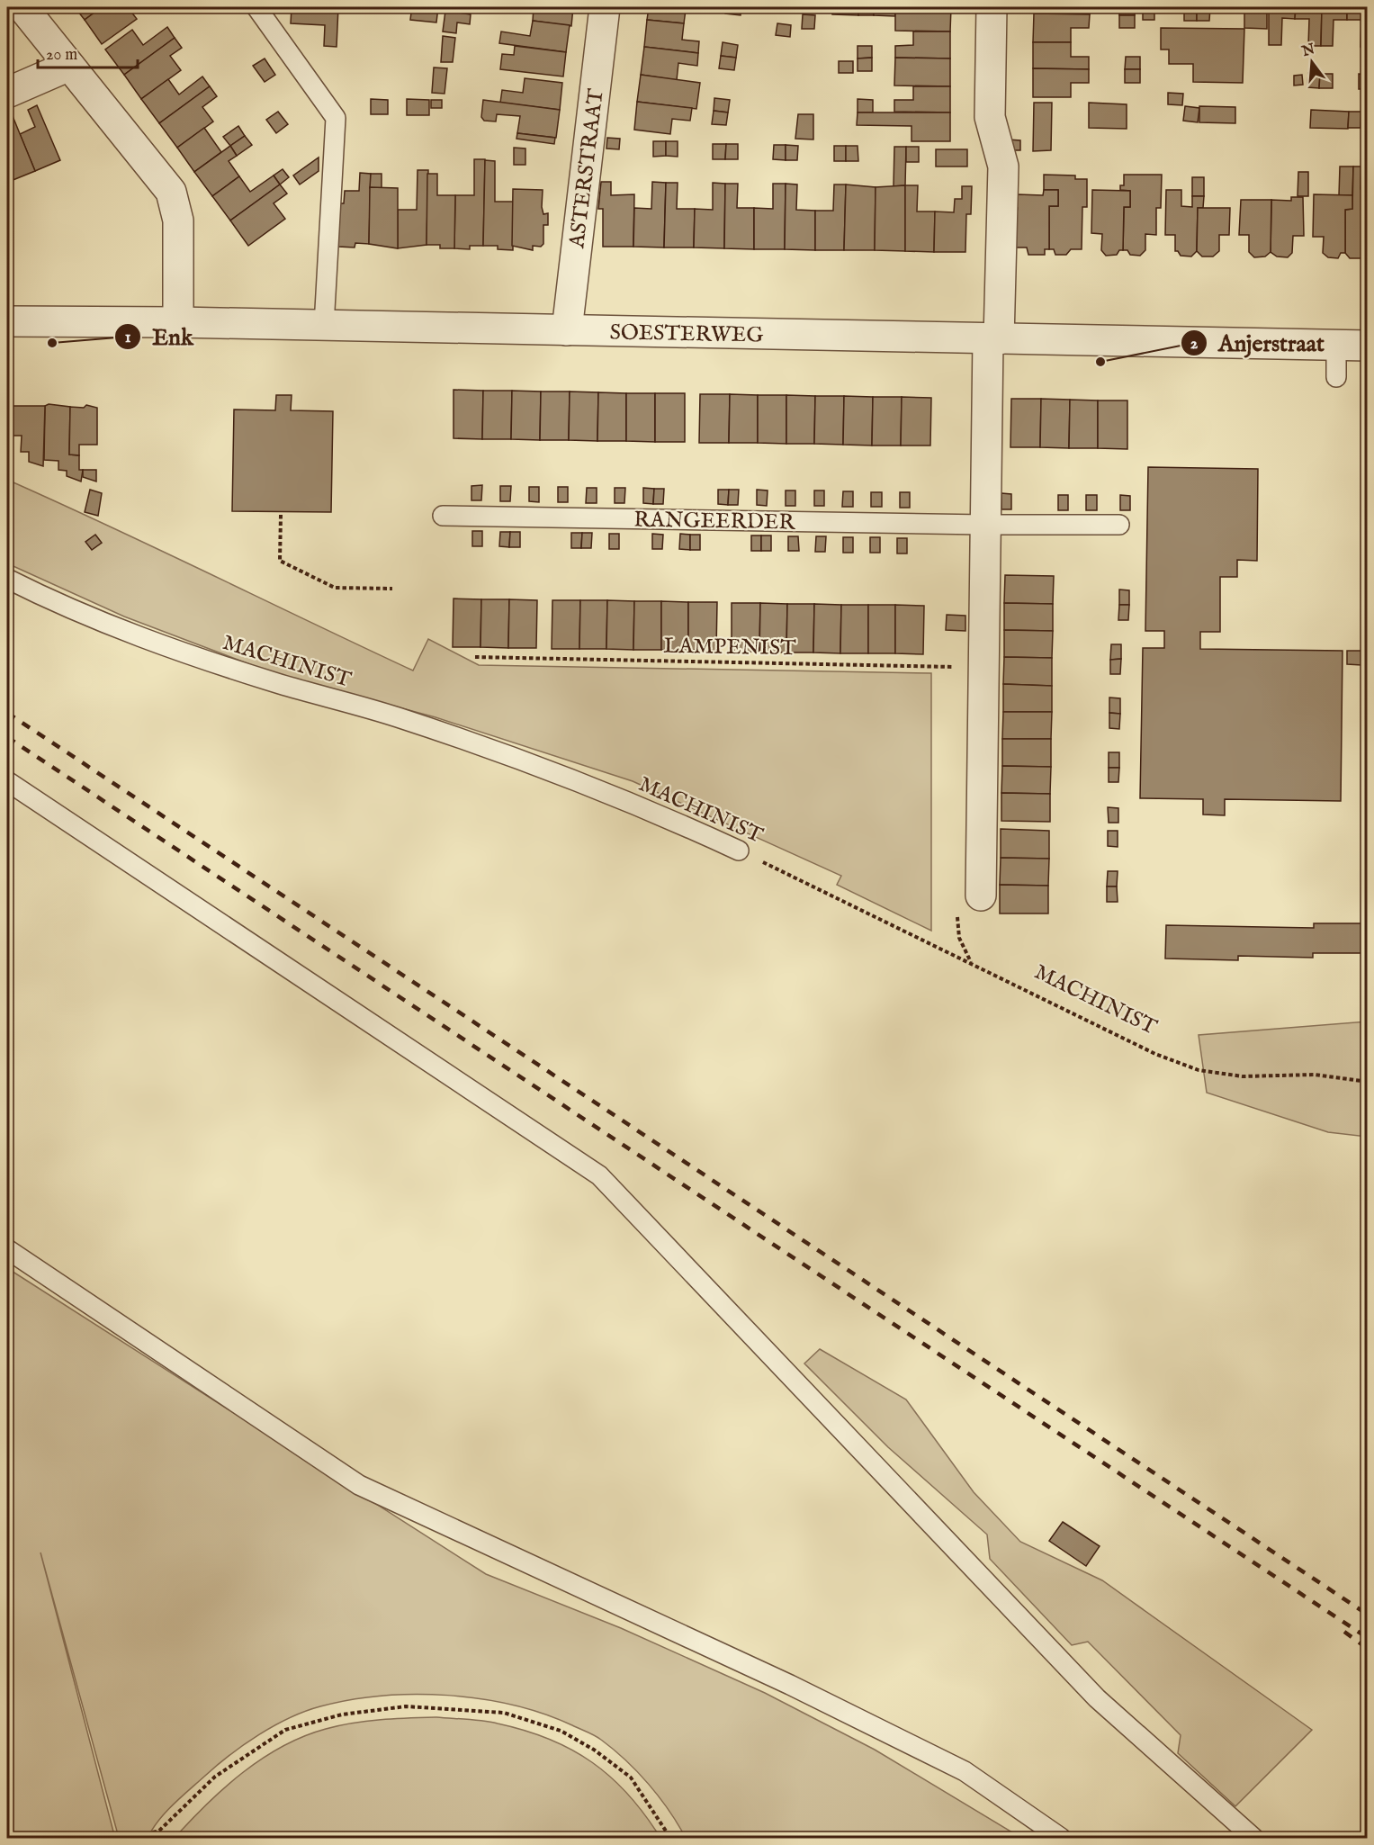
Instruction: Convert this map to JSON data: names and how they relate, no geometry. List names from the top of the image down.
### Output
{
  "streets": {
    "street": ["ASTERSTRAAT", "SOESTERWEG"],
    "lane": ["RANGEERDER", "MACHINIST"],
    "path": ["LAMPENIST"]
  },
  "crossings": [
    ["ASTERSTRAAT", "SOESTERWEG"]
  ],
  "places": ["Enk", "Anjerstraat"],
  "scale_bar": "20 m",
  "north": "top"
}
